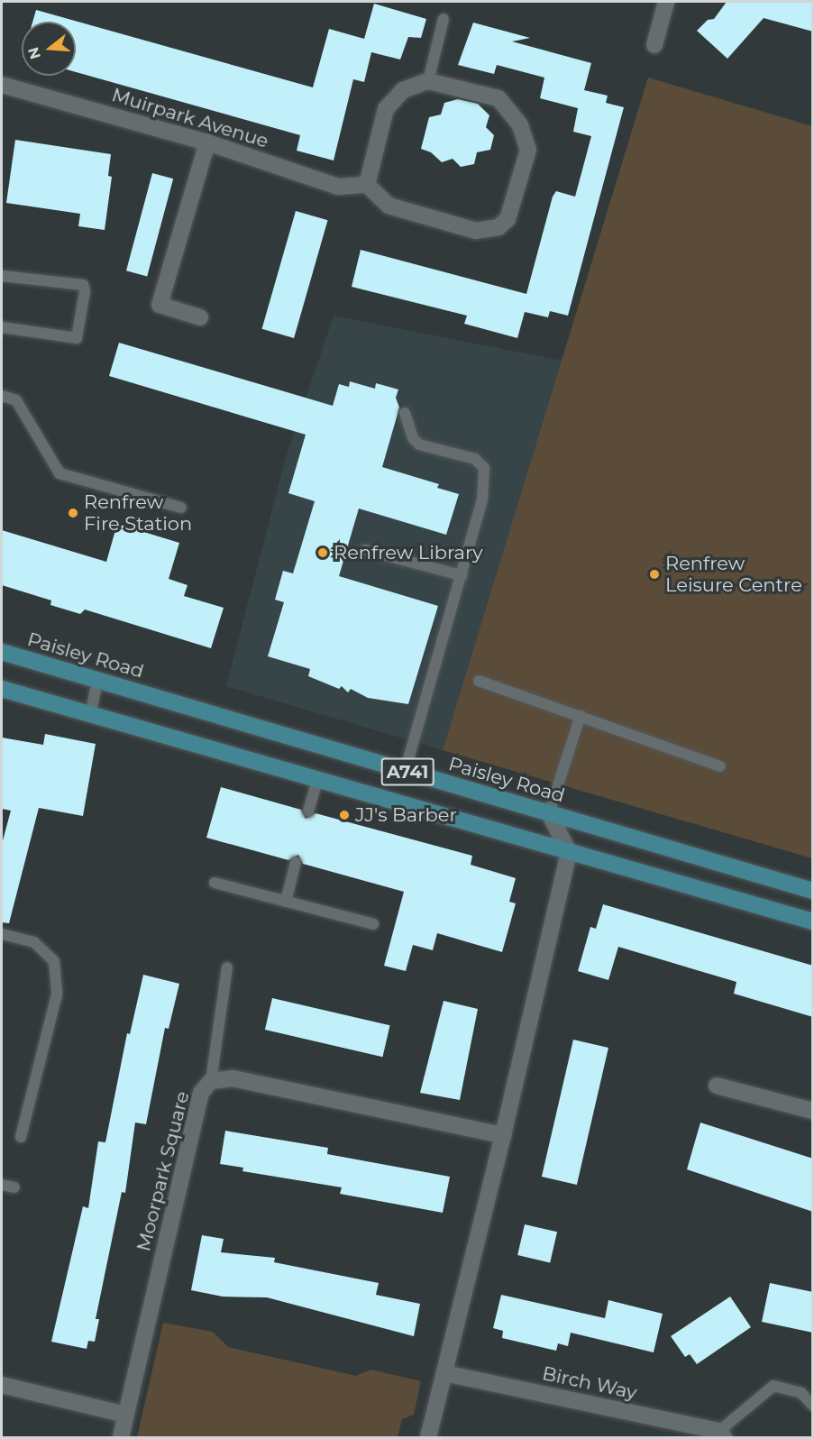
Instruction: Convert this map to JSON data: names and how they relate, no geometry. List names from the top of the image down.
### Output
{
  "streets": {
    "main road": ["Paisley Road", "A741"],
    "street": ["Muirpark Avenue", "Moorpark Square", "Birch Way"]
  },
  "places": [
    "Renfrew Fire Station",
    "Renfrew Library",
    "Renfrew Leisure Centre",
    "JJ's Barber"
  ],
  "north": "left"
}
